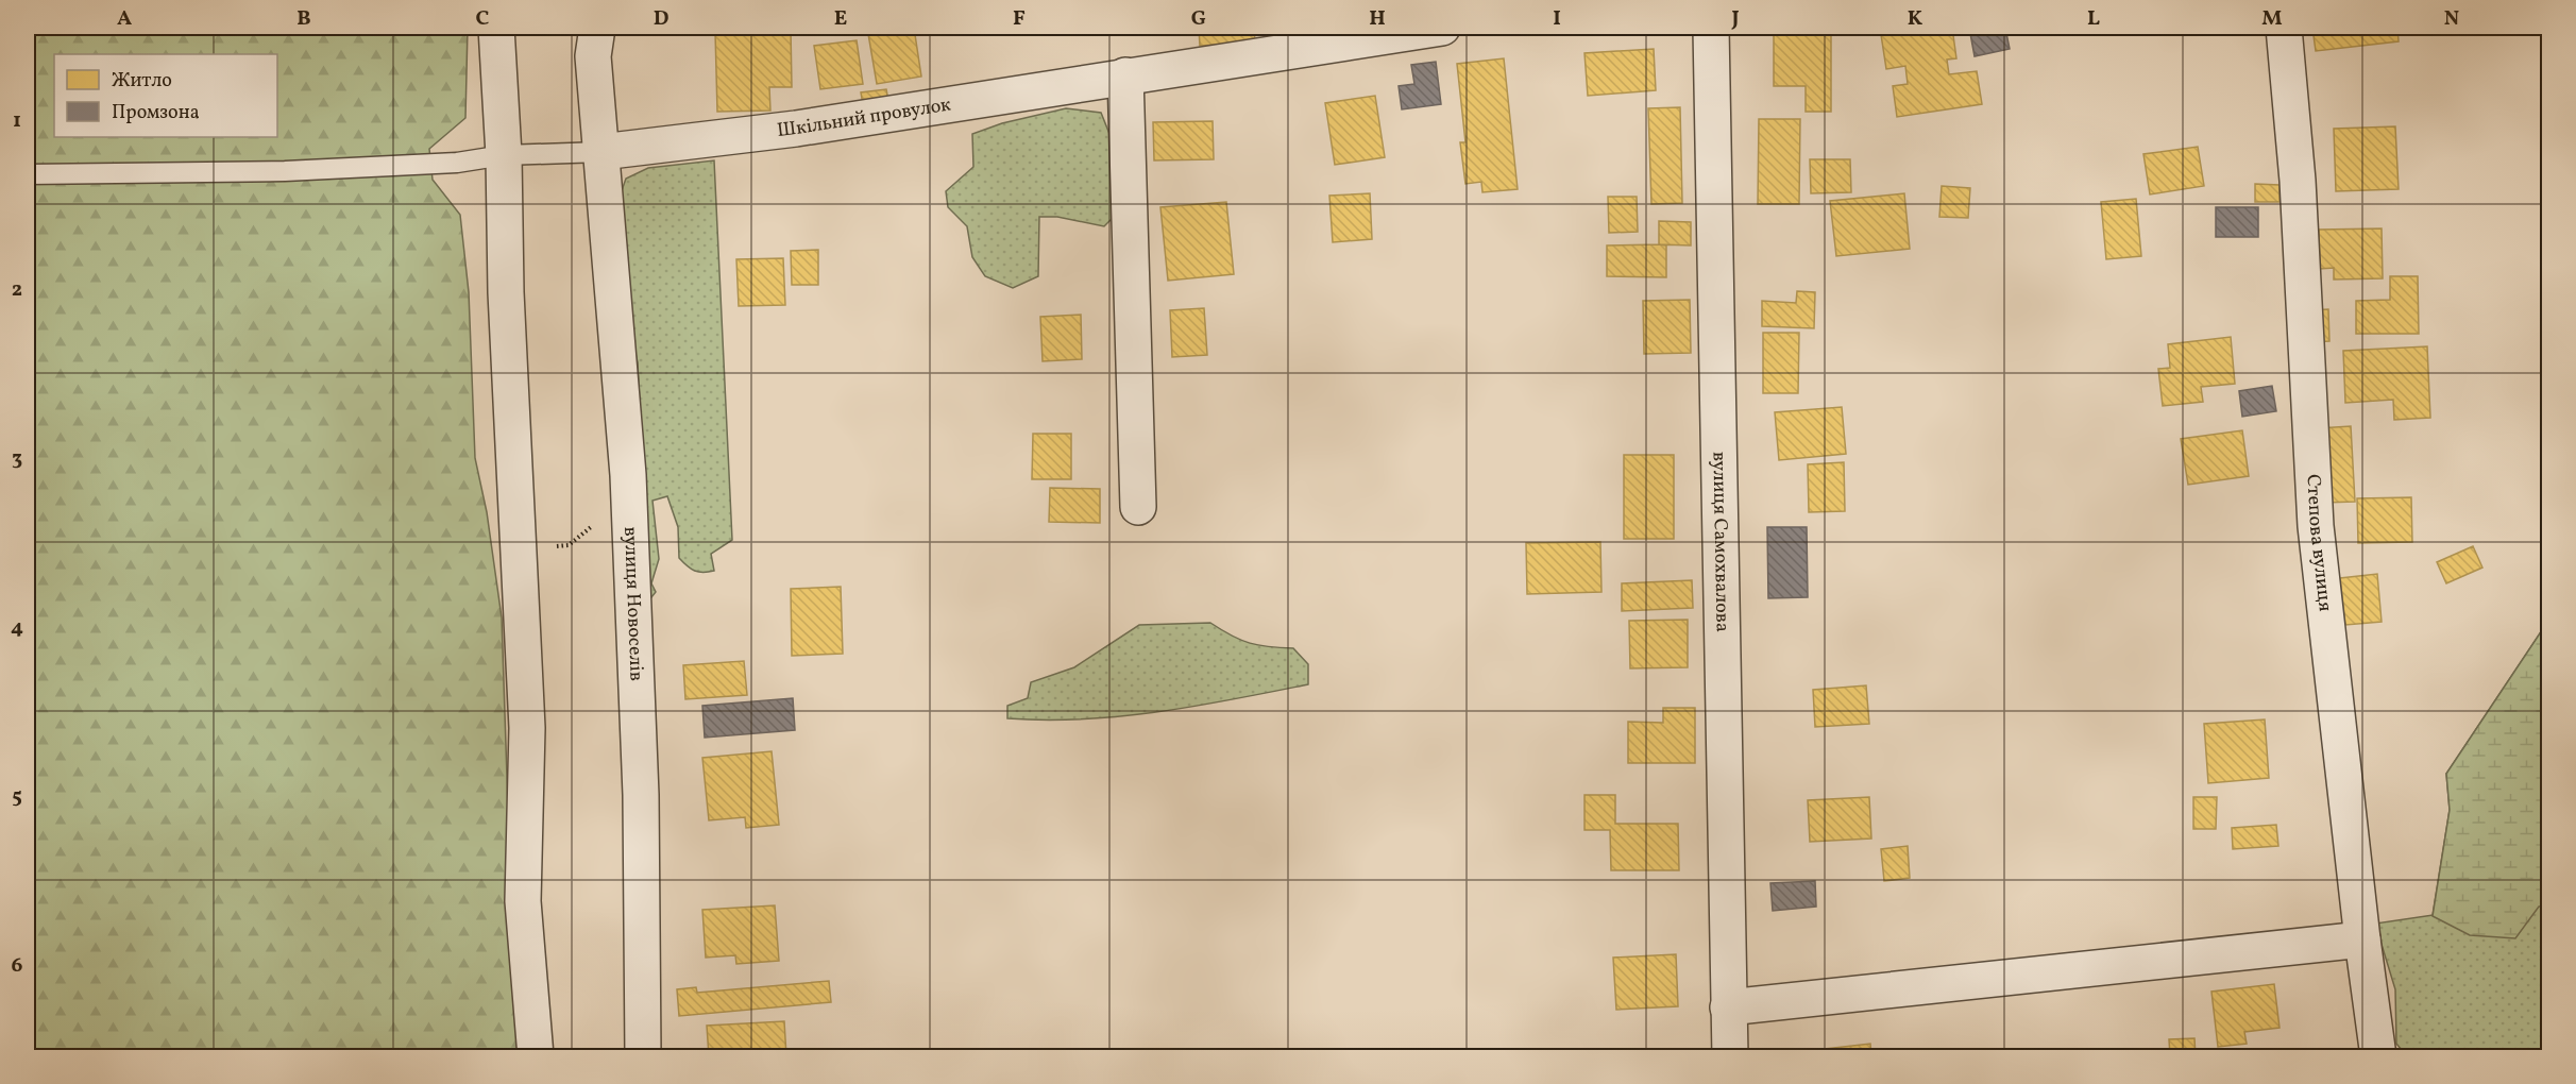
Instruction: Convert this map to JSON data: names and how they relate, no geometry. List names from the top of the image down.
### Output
{
  "streets": {
    "street": [
      "Шкільний провулок",
      "вулиця Самохвалова",
      "Степова вулиця",
      "вулиця Новоселів"
    ]
  },
  "crossings": [
    ["Шкільний провулок", "вулиця Новоселів"]
  ],
  "legend": ["Житло", "Промзона"],
  "grid": {
    "columns": [
      "A",
      "B",
      "C",
      "D",
      "E",
      "F",
      "G",
      "H",
      "I",
      "J",
      "K",
      "L",
      "M",
      "N"
    ],
    "rows": [
      "1",
      "2",
      "3",
      "4",
      "5",
      "6"
    ]
  }
}
